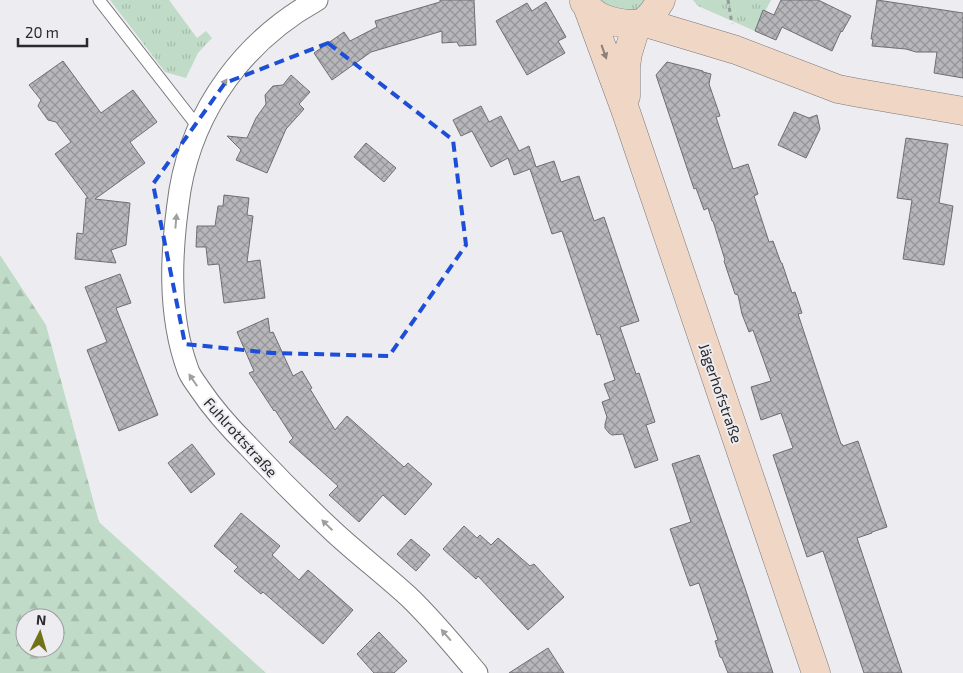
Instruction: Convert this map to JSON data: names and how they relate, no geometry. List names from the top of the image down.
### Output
{
  "streets": {
    "main road": ["Jägerhofstraße"],
    "street": ["Fuhlrottstraße"]
  },
  "one_way": ["Fuhlrottstraße"],
  "scale_bar": "20 m",
  "north": "top"
}
